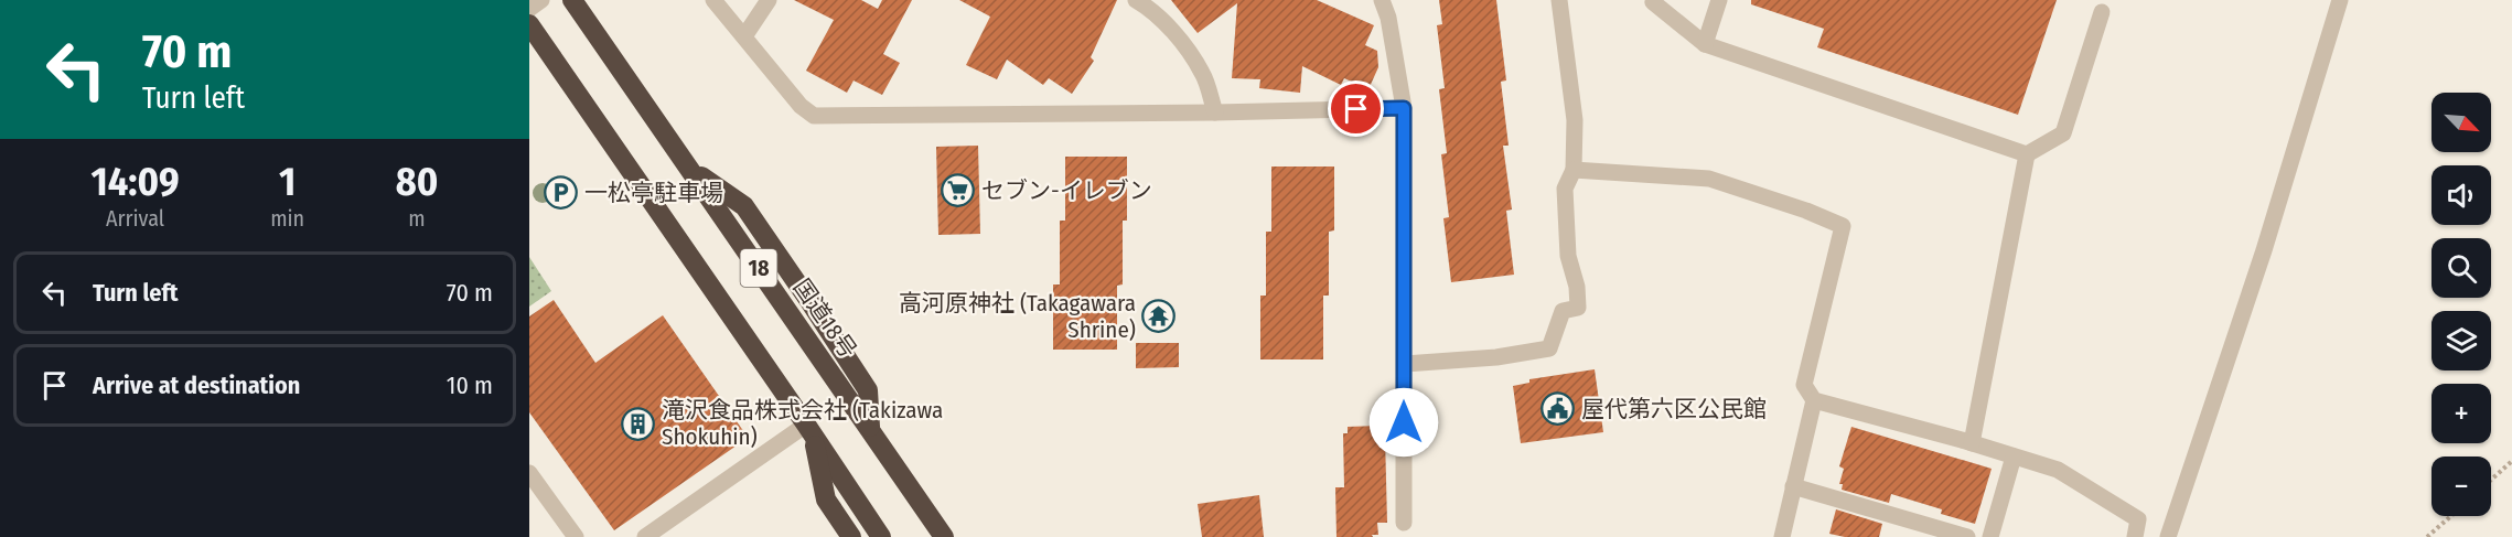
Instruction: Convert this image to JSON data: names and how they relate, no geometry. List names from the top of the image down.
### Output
{
  "streets": {
    "highway": ["18", "国道18号"]
  },
  "places": {
    "supermarket": ["セブン-イレブン"],
    "parking": ["一松亭駐車場"],
    "temple": ["高河原神社 (Takagawara Shrine)"],
    "public building": ["屋代第六区公民館"],
    "building": ["滝沢食品株式会社 (Takizawa Shokuhin)"]
  },
  "north": "bottom right",
  "page": {
    "turn": ["70 m", "Turn left"],
    "map_buttons": ["+", "−"],
    "eta": [
      "14:09",
      "Arrival",
      "1",
      "min",
      "80",
      "m"
    ],
    "list": [
      {
        "name": "Turn left",
        "value": "70 m"
      },
      {
        "name": "Arrive at destination",
        "value": "10 m"
      }
    ]
  }
}
